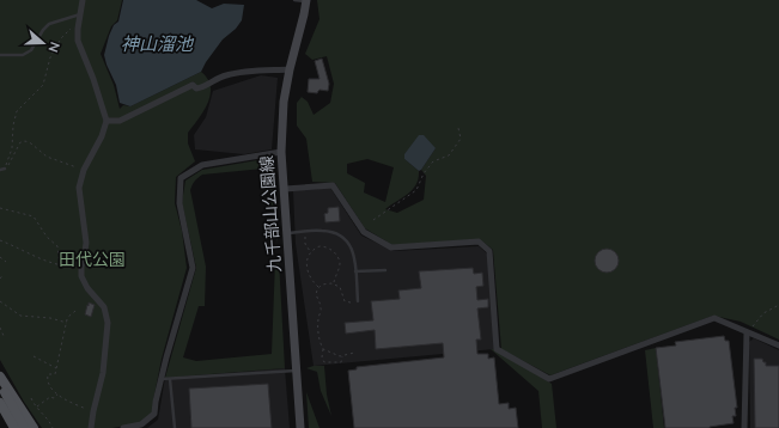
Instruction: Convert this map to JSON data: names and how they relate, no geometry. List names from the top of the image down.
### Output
{
  "streets": {
    "main road": ["九千部山公園線"]
  },
  "water": ["神山溜池"],
  "parks": ["田代公園"],
  "north": "right"
}
